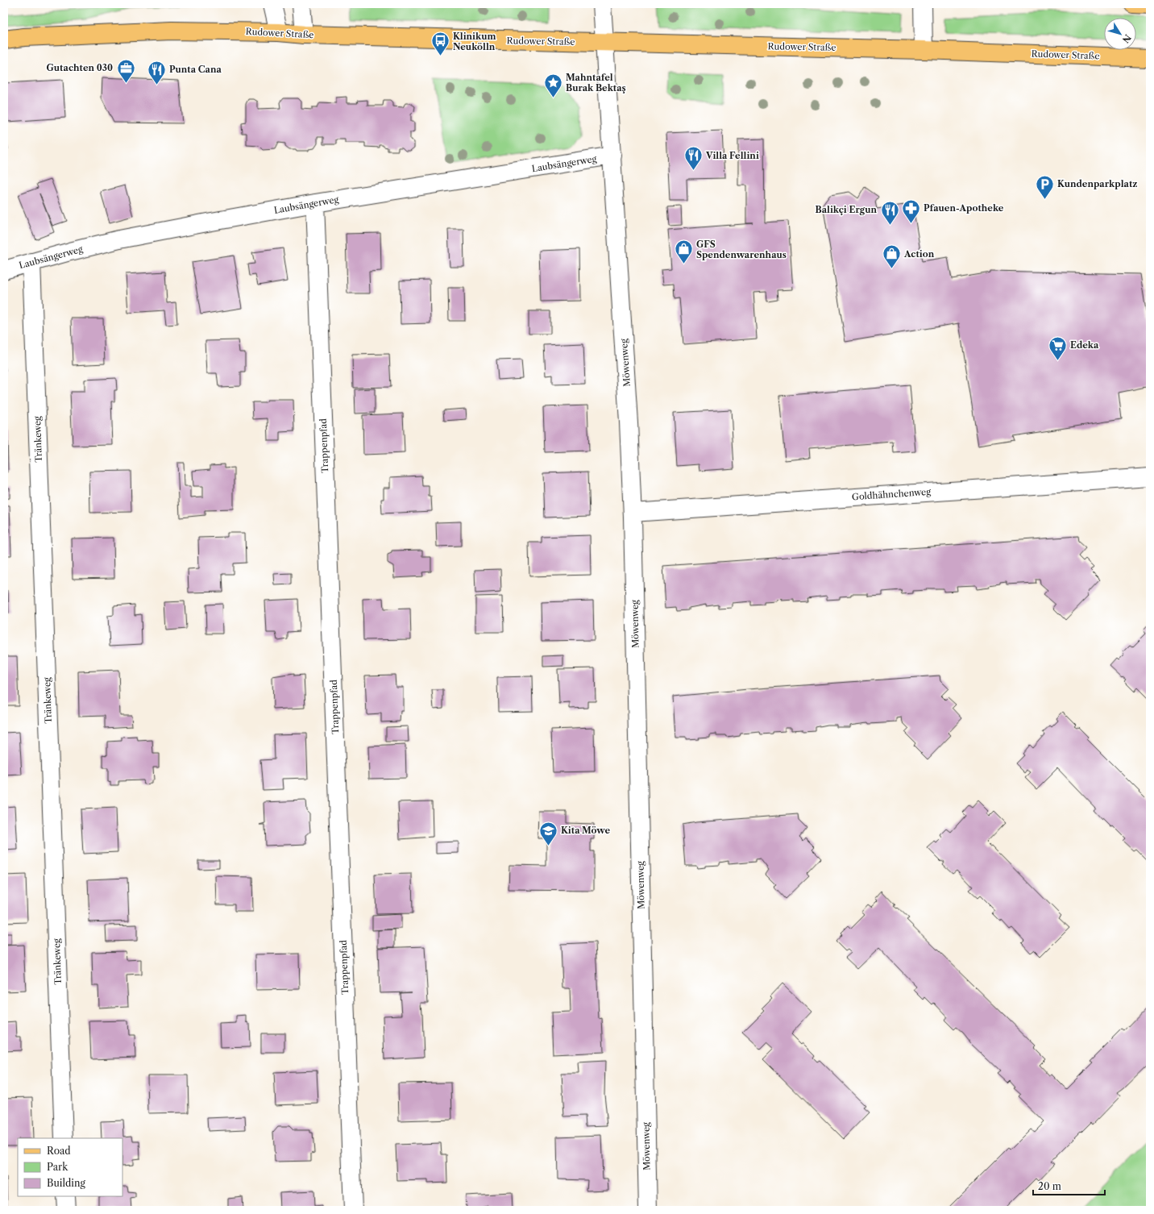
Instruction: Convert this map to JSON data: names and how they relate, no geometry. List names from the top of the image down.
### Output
{
  "streets": {
    "main road": ["Rudower Straße"],
    "street": [
      "Laubsängerweg",
      "Möwenweg",
      "Tränkeweg",
      "Trappenpfad",
      "Goldhähnchenweg"
    ]
  },
  "crossings": [
    ["Rudower Straße", "Möwenweg"],
    ["Laubsängerweg", "Möwenweg"],
    ["Laubsängerweg", "Tränkeweg"],
    ["Laubsängerweg", "Trappenpfad"],
    ["Möwenweg", "Goldhähnchenweg"]
  ],
  "places": {
    "bus stop": ["Klinikum Neukölln"],
    "office": ["Gutachten 030"],
    "restaurant": ["Punta Cana", "Villa Fellini", "Balikçi Ergun"],
    "place": ["Mahntafel Burak Bektaş"],
    "parking": ["Kundenparkplatz"],
    "pharmacy": ["Pfauen-Apotheke"],
    "shop": ["GFS Spendenwarenhaus", "Action"],
    "supermarket": ["Edeka"],
    "school or university": ["Kita Möwe"]
  },
  "legend": ["Road", "Park", "Building"],
  "scale_bar": "20 m",
  "north": "bottom right"
}
